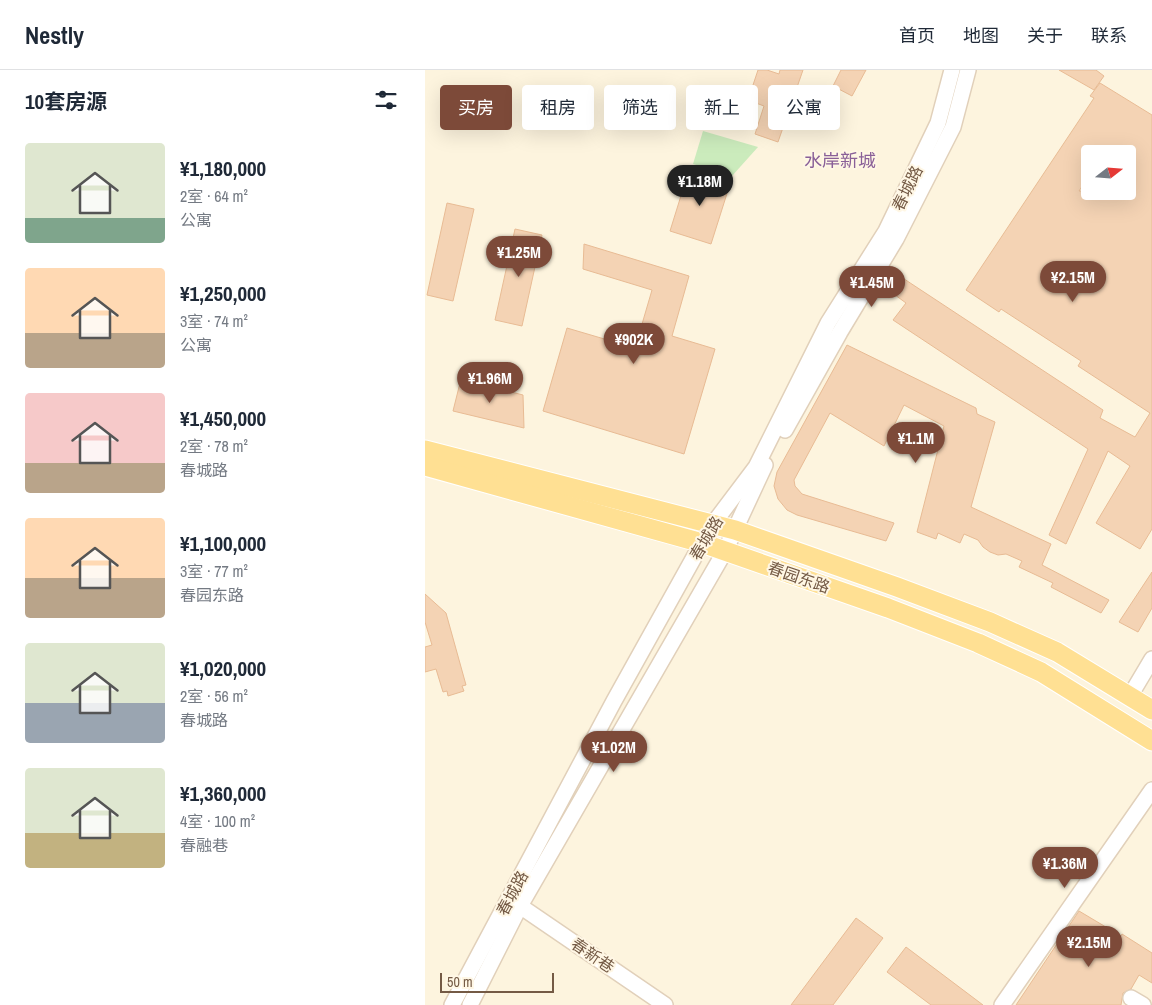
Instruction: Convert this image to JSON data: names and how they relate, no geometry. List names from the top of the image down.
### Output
{
  "streets": {
    "main road": ["春园东路"],
    "street": ["春城路", "春新巷"]
  },
  "crossings": [
    ["春城路", "春园东路"],
    ["春城路", "春新巷"]
  ],
  "districts": ["水岸新城"],
  "scale_bar": "50 m",
  "north": "right",
  "page": {
    "header": "Nestly",
    "nav": [
      "首页",
      "地图",
      "关于",
      "联系"
    ],
    "heading": "10套房源",
    "chip": [
      "买房",
      "租房",
      "筛选",
      "新上",
      "公寓"
    ],
    "list": [
      {
        "name": "¥1,180,000",
        "note": "2室 · 64 m² · 公寓"
      },
      {
        "name": "¥1,250,000",
        "note": "3室 · 74 m² · 公寓"
      },
      {
        "name": "¥1,450,000",
        "note": "2室 · 78 m² · 春城路"
      },
      {
        "name": "¥1,100,000",
        "note": "3室 · 77 m² · 春园东路"
      },
      {
        "name": "¥1,020,000",
        "note": "2室 · 56 m² · 春城路"
      },
      {
        "name": "¥1,360,000",
        "note": "4室 · 100 m² · 春融巷"
      }
    ],
    "price": [
      "¥1.18M",
      "¥1.25M",
      "¥2.15M",
      "¥1.45M",
      "¥902K",
      "¥1.96M",
      "¥1.1M",
      "¥1.02M",
      "¥1.36M",
      "¥2.15M"
    ],
    "scale": "50 m"
  }
}
